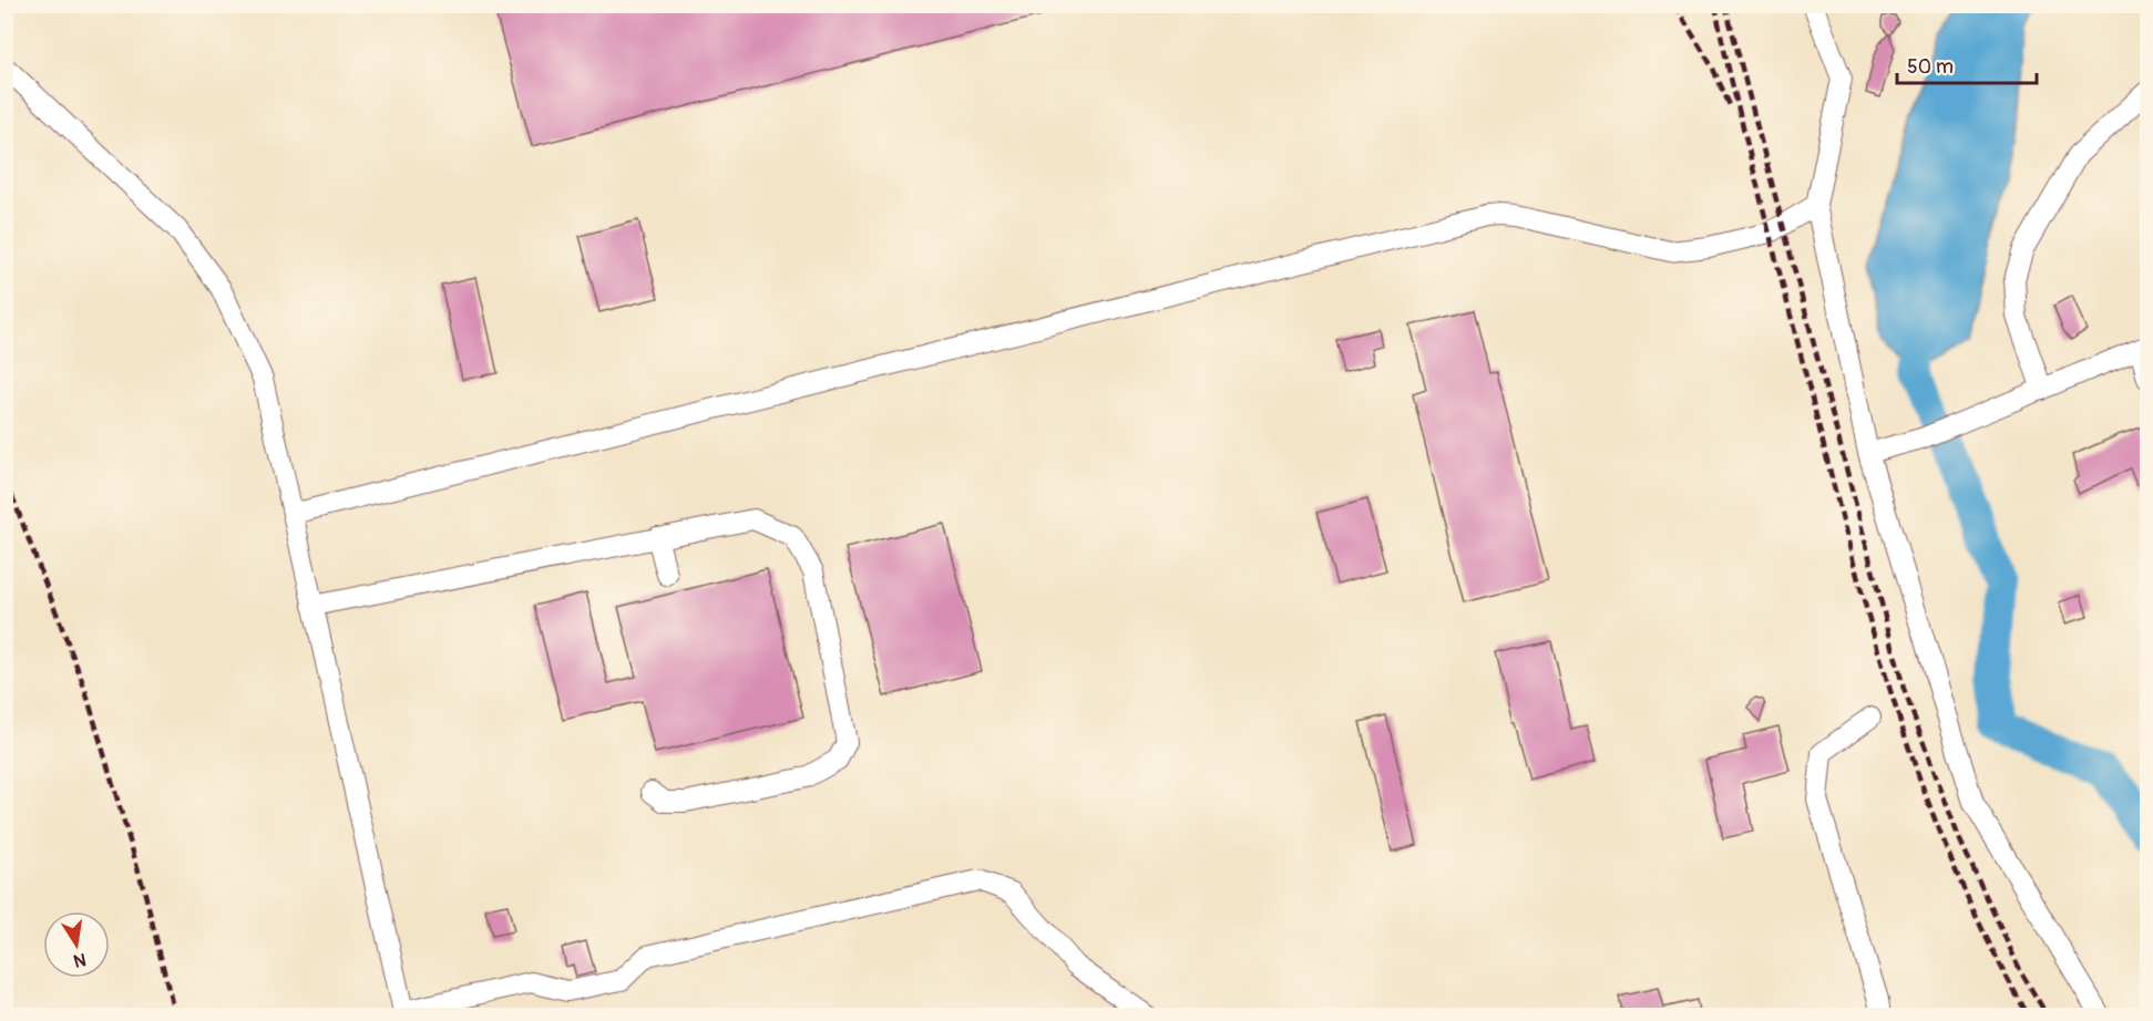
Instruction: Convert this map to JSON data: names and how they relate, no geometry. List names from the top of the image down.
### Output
{
  "scale_bar": "50 m",
  "north": "bottom"
}
